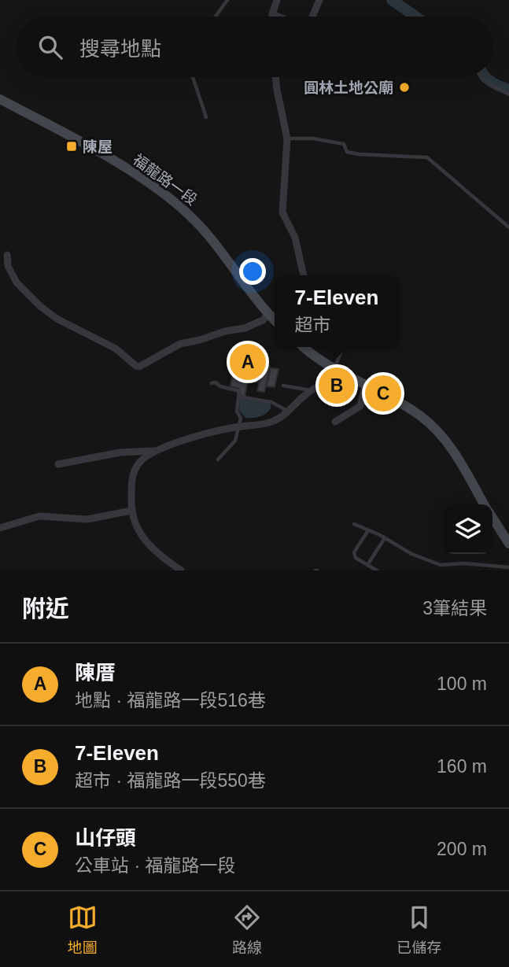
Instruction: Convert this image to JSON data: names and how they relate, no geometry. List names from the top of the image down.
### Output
{
  "streets": {
    "main road": ["福龍路一段"]
  },
  "places": {
    "other": ["圓林土地公廟"],
    "transit": ["陳屋"]
  },
  "page": {
    "search": "搜尋地點",
    "popup": ["7-Eleven", "超市"],
    "pins": ["A", "B", "C"],
    "heading": ["附近", "3筆結果"],
    "list": [
      {
        "mark": "A",
        "name": "陳厝",
        "note": "地點 · 福龍路一段516巷",
        "value": "100 m"
      },
      {
        "mark": "B",
        "name": "7-Eleven",
        "note": "超市 · 福龍路一段550巷",
        "value": "160 m"
      },
      {
        "mark": "C",
        "name": "山仔頭",
        "note": "公車站 · 福龍路一段",
        "value": "200 m"
      }
    ],
    "nav": ["地圖", "路線", "已儲存"]
  }
}
